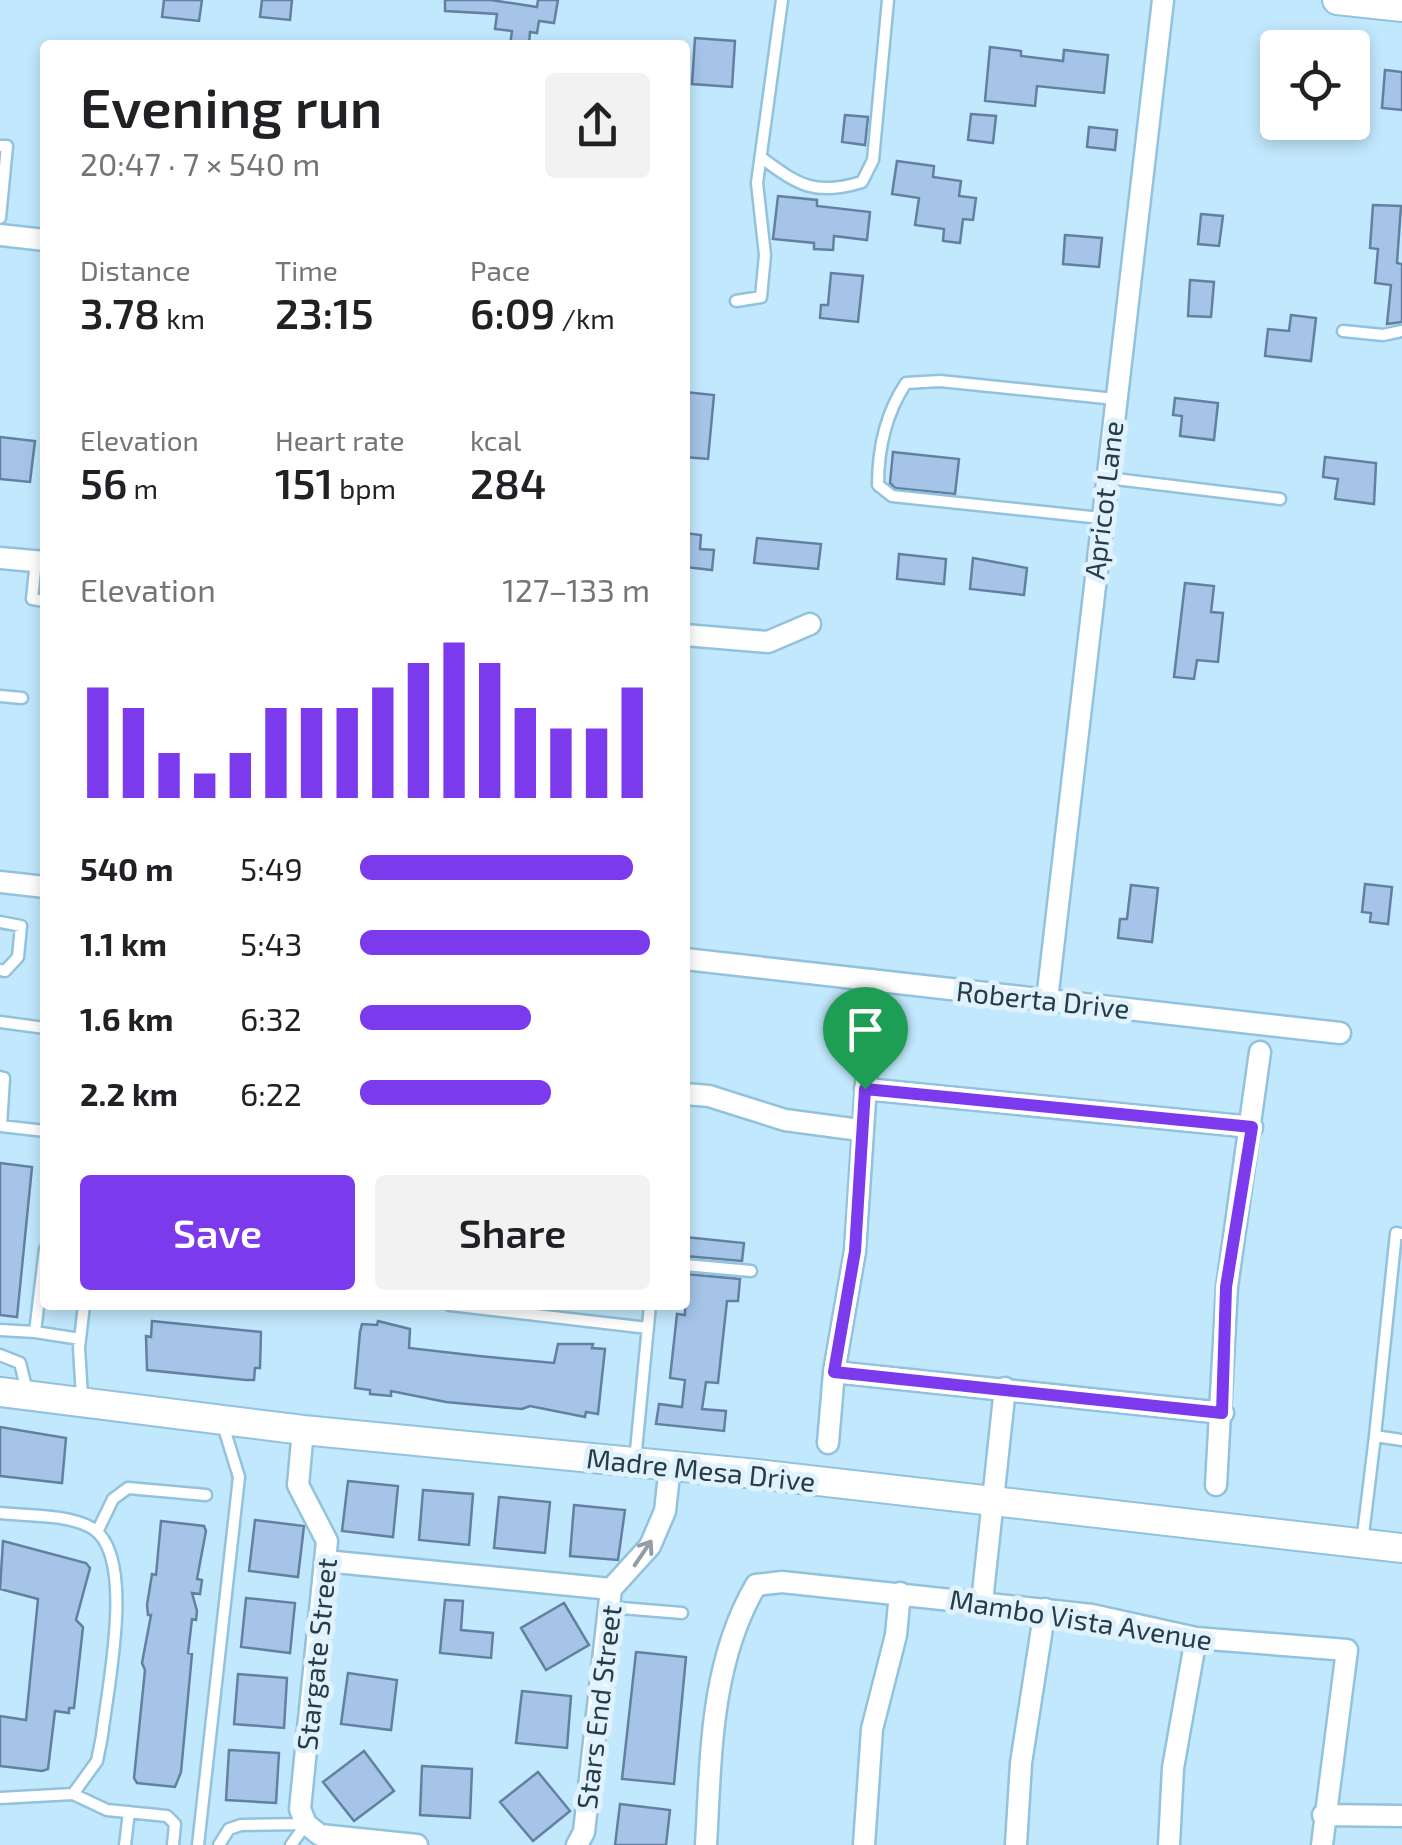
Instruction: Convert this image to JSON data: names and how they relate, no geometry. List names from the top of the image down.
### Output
{
  "streets": {
    "street": [
      "Apricot Lane",
      "Roberta Drive",
      "Madre Mesa Drive",
      "Mambo Vista Avenue",
      "Stargate Street",
      "Stars End Street"
    ]
  },
  "crossings": [
    ["Apricot Lane", "Roberta Drive"],
    ["Madre Mesa Drive", "Stargate Street"],
    ["Madre Mesa Drive", "Stars End Street"]
  ],
  "one_way": ["Stars End Street"],
  "page": {
    "heading": ["Evening run", "20:47 · 7 × 540 m"],
    "stats": [
      ["Distance", "3.78 km"],
      ["Time", "23:15"],
      ["Pace", "6:09 /km"],
      ["Elevation", "56 m"],
      ["Heart rate", "151 bpm"],
      ["kcal", "284"]
    ],
    "chart": ["Elevation", "127–133 m"],
    "list": [
      {
        "name": "540 m",
        "note": "5:49"
      },
      {
        "name": "1.1 km",
        "note": "5:43"
      },
      {
        "name": "1.6 km",
        "note": "6:32"
      },
      {
        "name": "2.2 km",
        "note": "6:22"
      }
    ],
    "buttons": ["Save", "Share"]
  }
}
